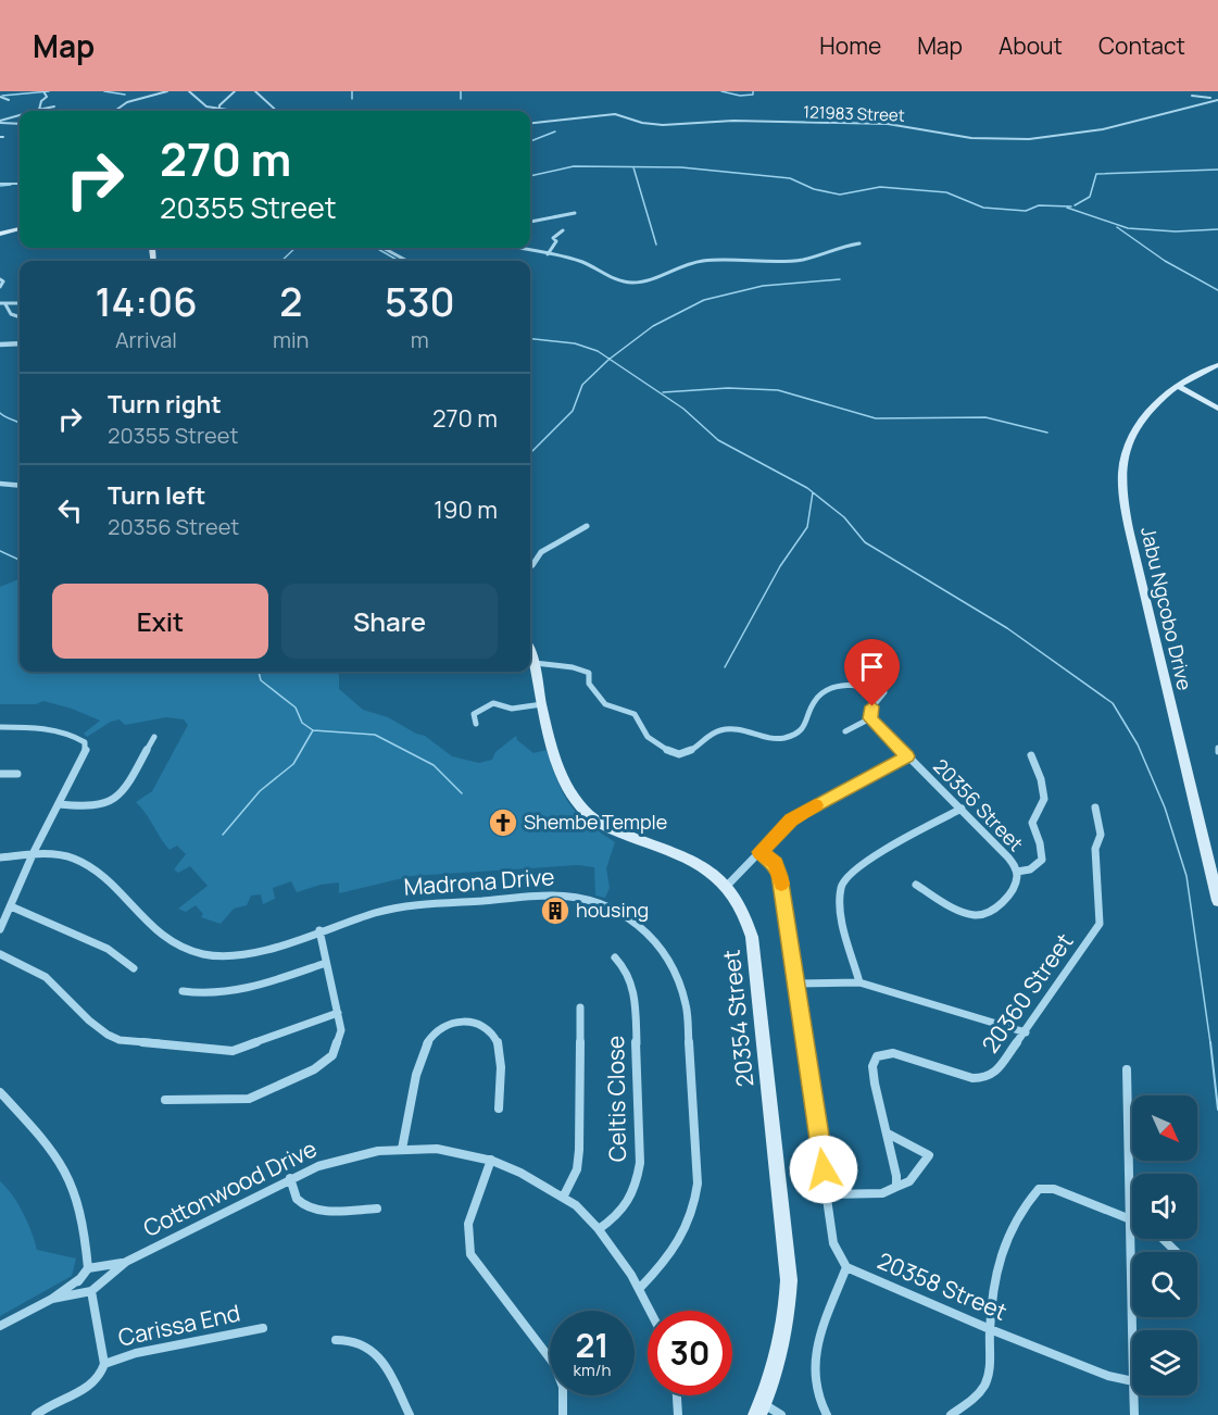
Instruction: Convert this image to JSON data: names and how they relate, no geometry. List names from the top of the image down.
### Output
{
  "streets": {
    "main road": ["Jabu Ngcobo Drive", "20354 Street"],
    "street": [
      "121983 Street",
      "20356 Street",
      "Madrona Drive",
      "20360 Street",
      "Celtis Close",
      "Cottonwood Drive",
      "20358 Street",
      "Carissa End"
    ]
  },
  "crossings": [
    ["Madrona Drive", "Cottonwood Drive"],
    ["Celtis Close", "Cottonwood Drive"]
  ],
  "places": {
    "church": ["Shembe Temple"],
    "building": ["housing"]
  },
  "north": "bottom right",
  "page": {
    "header": "Map",
    "nav": [
      "Home",
      "Map",
      "About",
      "Contact"
    ],
    "turn": ["270 m", "20355 Street"],
    "eta": [
      "14:06",
      "Arrival",
      "2",
      "min",
      "530",
      "m"
    ],
    "list": [
      {
        "name": "Turn right",
        "note": "20355 Street",
        "value": "270 m"
      },
      {
        "name": "Turn left",
        "note": "20356 Street",
        "value": "190 m"
      }
    ],
    "buttons": ["Exit", "Share"],
    "speed": "21 km/h",
    "limit": "30"
  }
}
